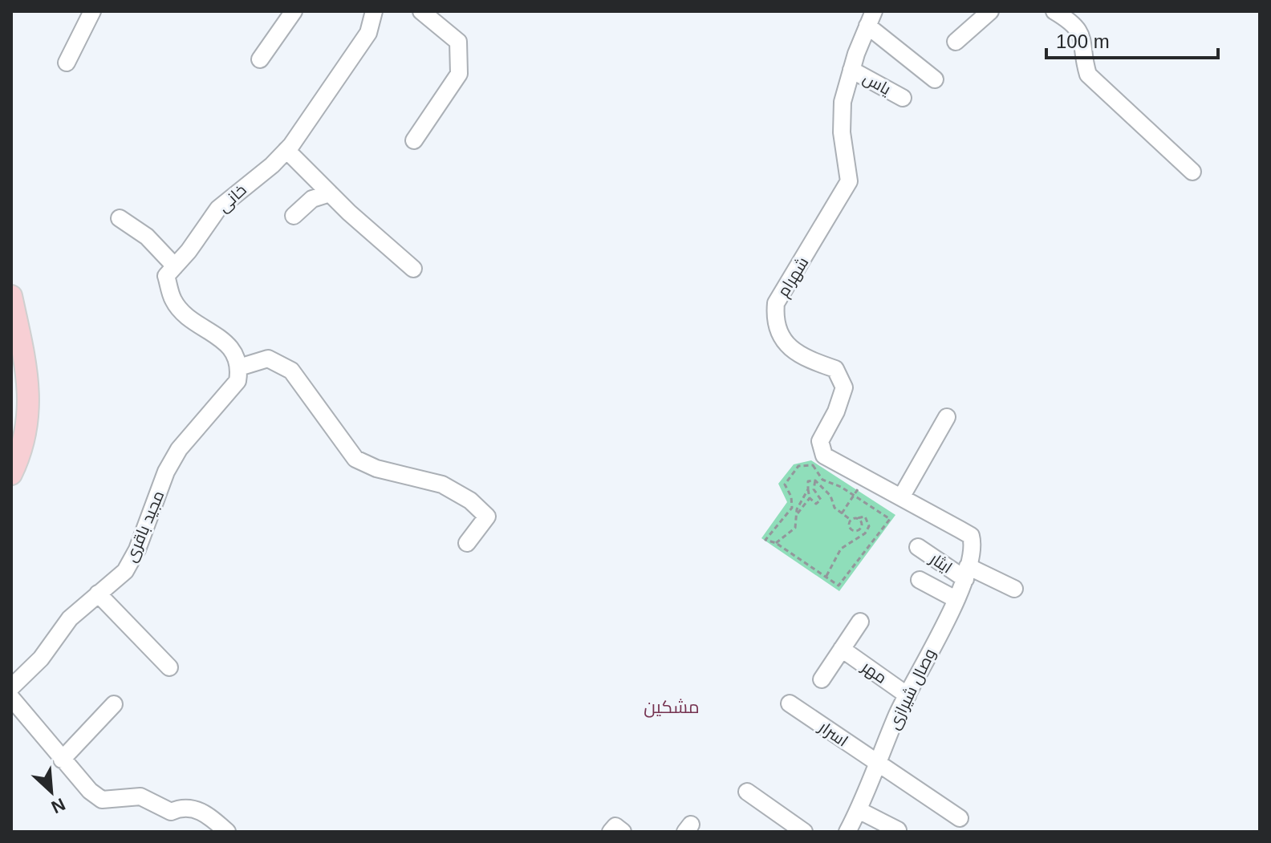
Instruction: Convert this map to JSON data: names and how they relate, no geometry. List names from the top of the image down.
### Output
{
  "streets": {
    "street": [
      "یاس",
      "خانی",
      "شهرام",
      "مجید باقری",
      "ایثار",
      "مهر",
      "وصال شیرازی",
      "اسرار"
    ]
  },
  "crossings": [
    ["یاس", "شهرام"],
    ["خانی", "مجید باقری"],
    ["شهرام", "وصال شیرازی"],
    ["ایثار", "وصال شیرازی"],
    ["مهر", "وصال شیرازی"],
    ["وصال شیرازی", "اسرار"]
  ],
  "districts": ["مشکین"],
  "scale_bar": "100 m",
  "north": "bottom right"
}
